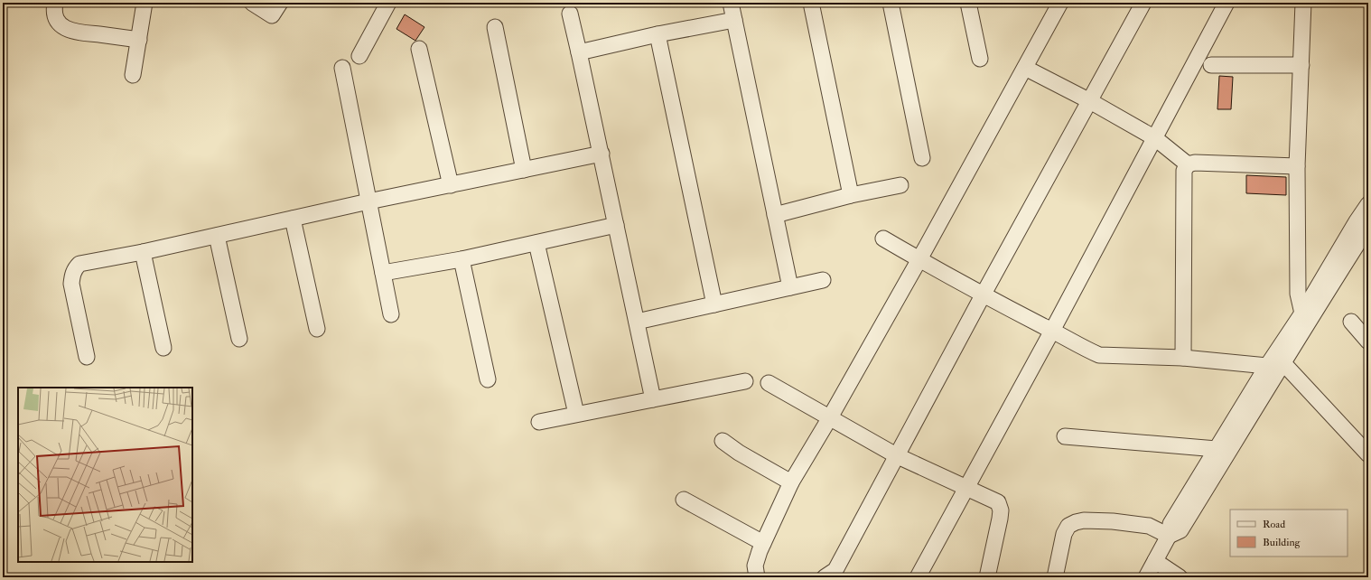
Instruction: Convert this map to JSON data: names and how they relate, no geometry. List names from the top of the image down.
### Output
{
  "legend": ["Road", "Building"]
}
